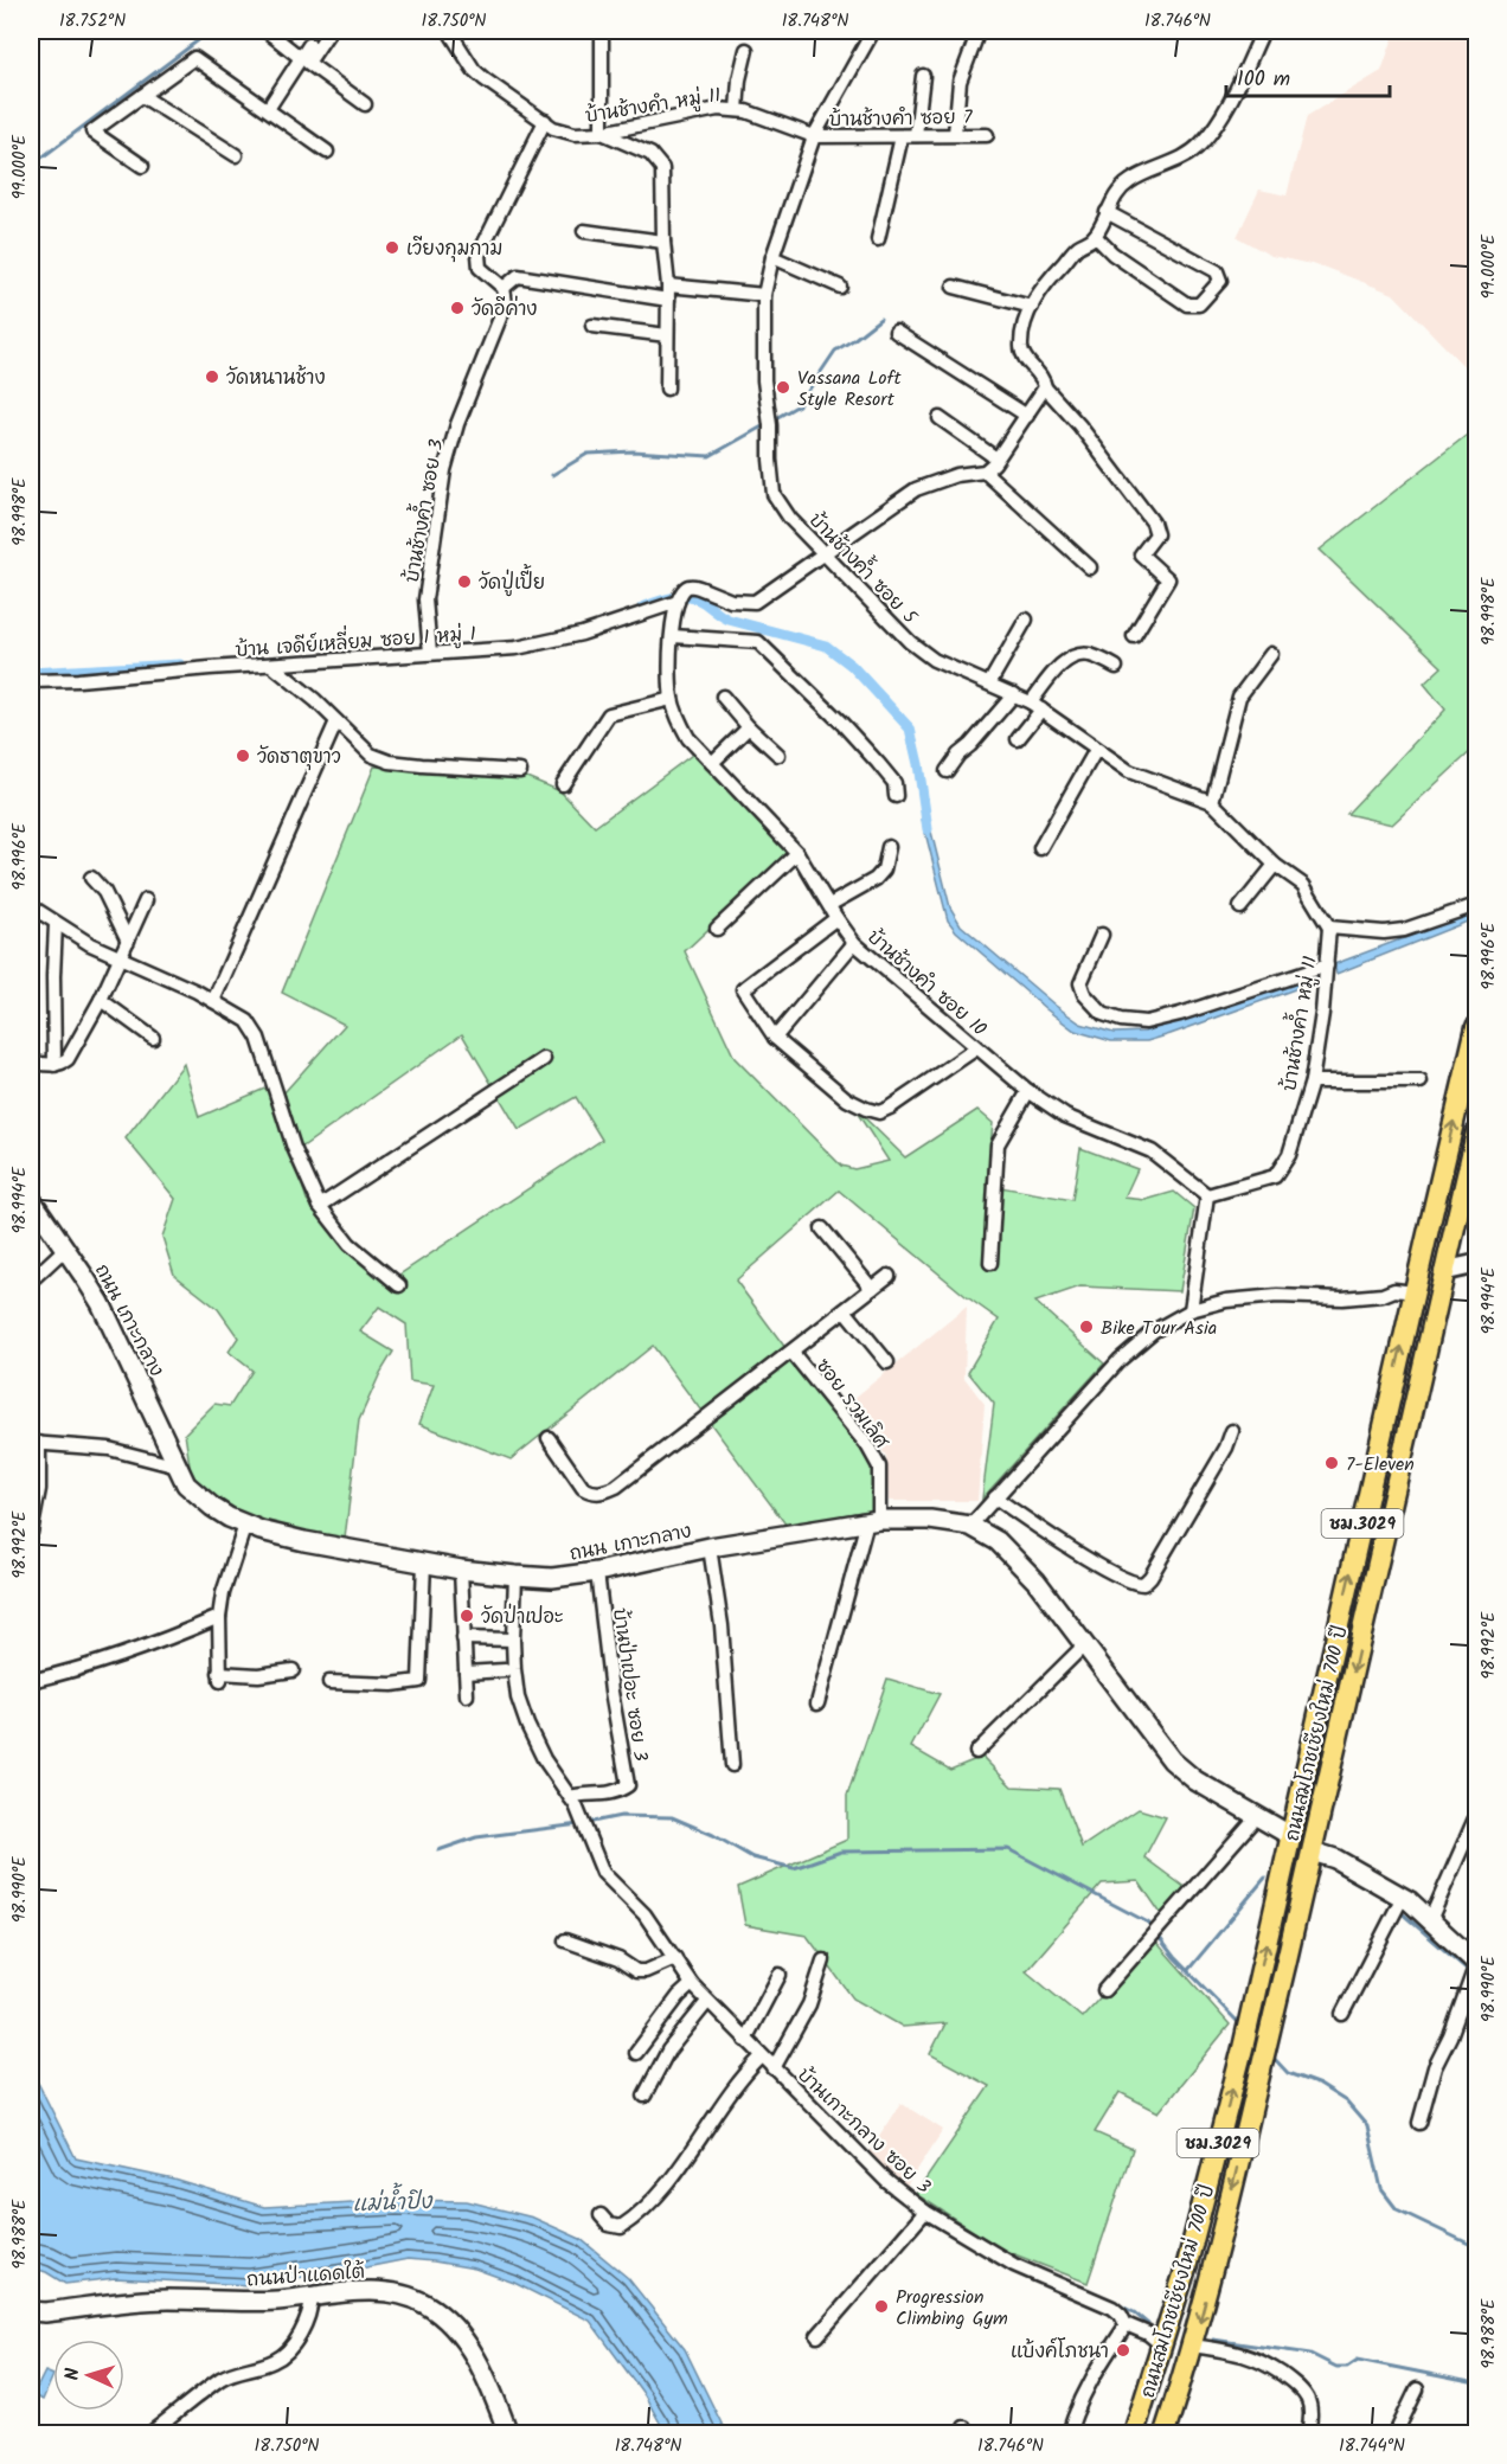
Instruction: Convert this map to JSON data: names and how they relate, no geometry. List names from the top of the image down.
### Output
{
  "streets": {
    "main road": ["ชม.3029", "ถนนสมโภชเชียงใหม่ 700 ปี"],
    "street": [
      "บ้านช้างคำ หมู่ 11",
      "บ้านช้างคำ ซอย 7",
      "บ้านช้างค้ำ ซอย 3",
      "บ้านช้างค้ำ ซอย 5",
      "บ้าน เจดีย์เหลี่ยม ซอย 1 หมู่ 1",
      "บ้านช้างคำ ซอย 10",
      "บ้านช้างค้ำ หมู่ 11",
      "ถนน เกาะกลาง",
      "ซอย รวมเลิศ",
      "บ้านป่าเปอะ ซอย 3",
      "บ้านเกาะกลาง ซอย 3",
      "ถนนป่าแดดใต้"
    ]
  },
  "crossings": [
    ["บ้านช้างคำ หมู่ 11", "บ้านช้างคำ ซอย 7"],
    ["บ้านช้างคำ หมู่ 11", "บ้านช้างค้ำ ซอย 5"],
    ["บ้านช้างคำ ซอย 7", "บ้านช้างค้ำ ซอย 5"],
    ["บ้านช้างค้ำ ซอย 3", "บ้าน เจดีย์เหลี่ยม ซอย 1 หมู่ 1"],
    ["บ้านช้างค้ำ ซอย 5", "บ้านช้างค้ำ หมู่ 11"],
    ["บ้าน เจดีย์เหลี่ยม ซอย 1 หมู่ 1", "บ้านช้างคำ ซอย 10"],
    ["บ้านช้างคำ ซอย 10", "บ้านช้างค้ำ หมู่ 11"],
    ["ถนน เกาะกลาง", "ซอย รวมเลิศ"],
    ["ถนน เกาะกลาง", "บ้านป่าเปอะ ซอย 3"],
    ["ถนน เกาะกลาง", "ถนนสมโภชเชียงใหม่ 700 ปี"],
    ["ถนน เกาะกลาง", "บ้านเกาะกลาง ซอย 3"],
    ["บ้านป่าเปอะ ซอย 3", "บ้านเกาะกลาง ซอย 3"],
    ["ถนนสมโภชเชียงใหม่ 700 ปี", "บ้านเกาะกลาง ซอย 3"]
  ],
  "water": ["แม่น้ำปิง"],
  "places": [
    "เวียงกุมกาม",
    "วัดอีค่าง",
    "วัดหนานช้าง",
    "Vassana Loft Style Resort",
    "วัดปู่เปี้ย",
    "วัดธาตุขาว",
    "Bike Tour Asia",
    "7-Eleven",
    "วัดป่าเปอะ",
    "Progression Climbing Gym",
    "แบ้งค์โภชนา"
  ],
  "scale_bar": "100 m",
  "north": "left",
  "coordinates": [
    "18.752°N",
    "18.750°N",
    "18.748°N",
    "18.746°N",
    "99.000°E",
    "98.998°E",
    "98.996°E",
    "98.994°E",
    "98.992°E",
    "98.990°E",
    "98.988°E",
    "18.744°N"
  ]
}
